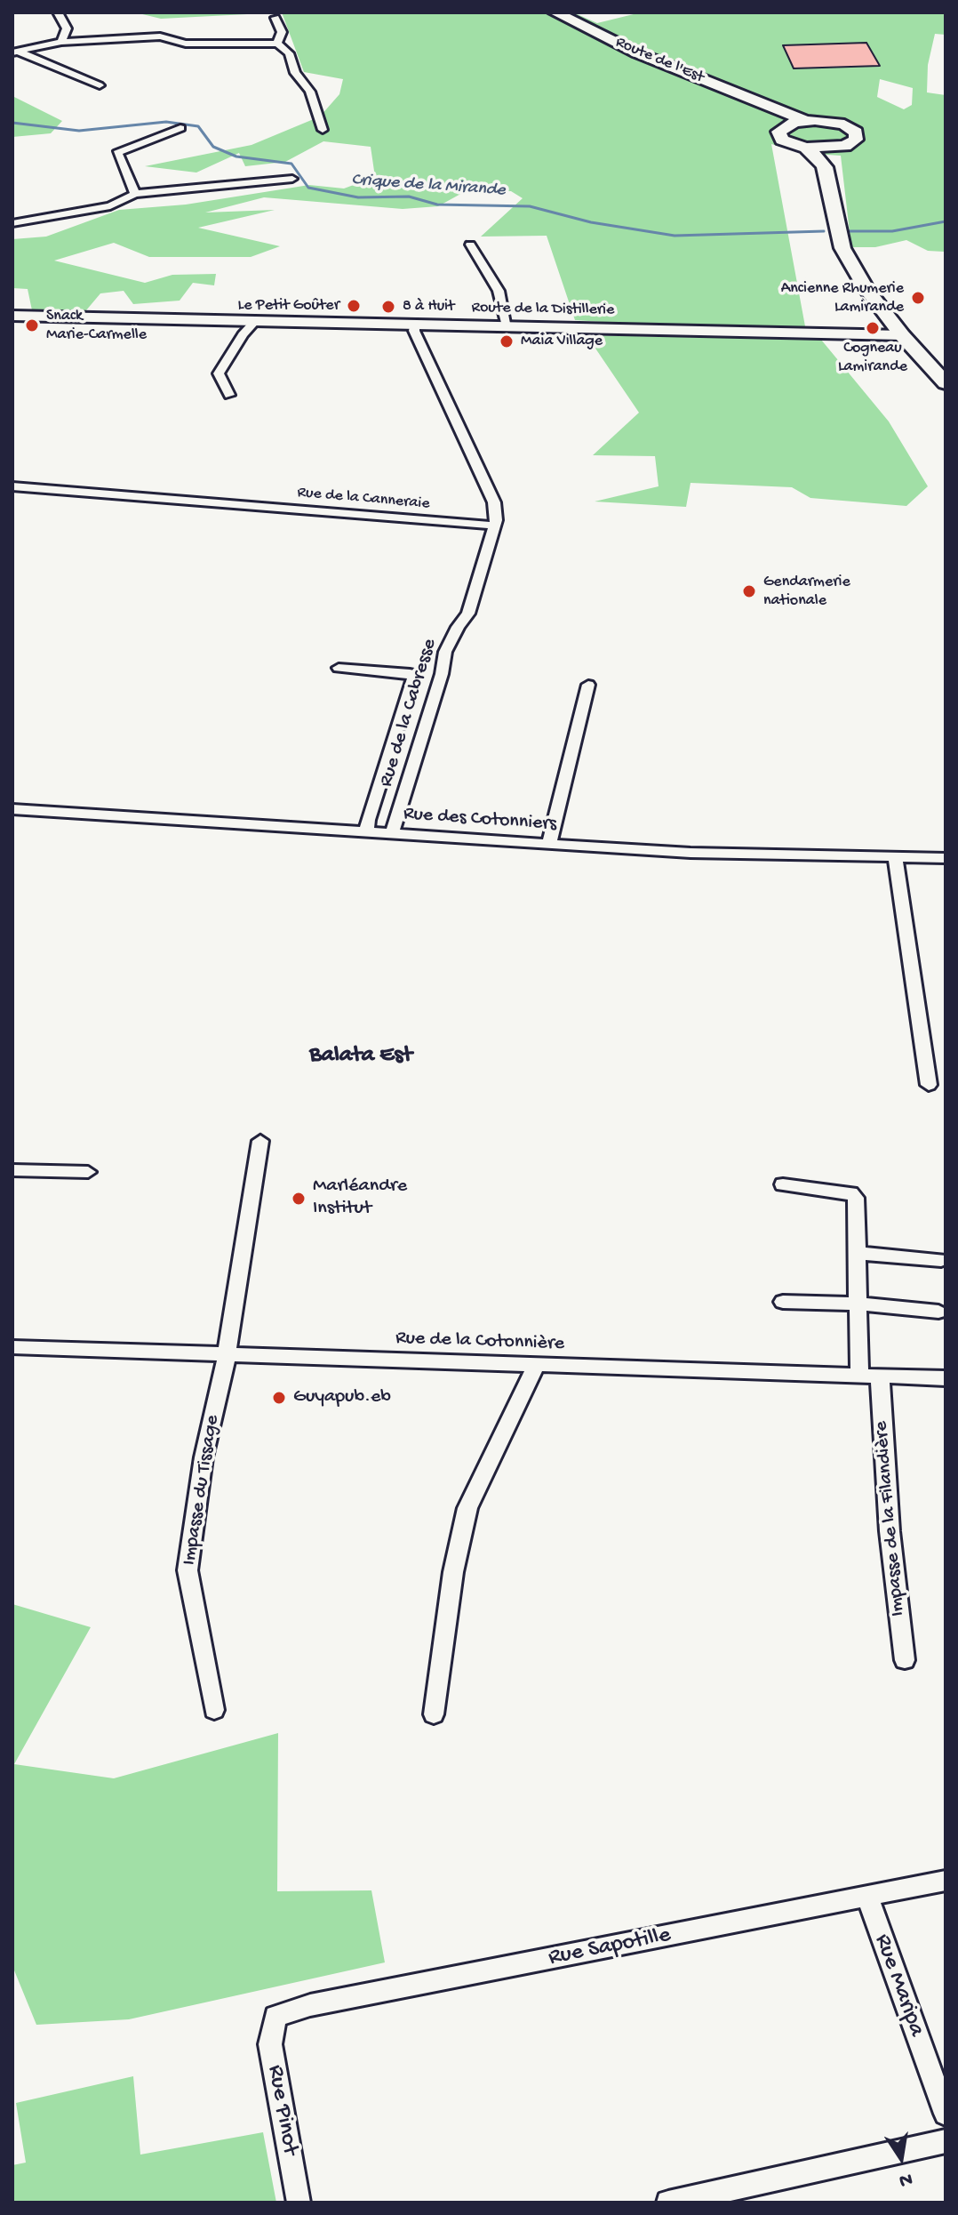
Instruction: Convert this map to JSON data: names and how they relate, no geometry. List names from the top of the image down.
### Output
{
  "streets": {
    "main road": ["Route de l'Est"],
    "street": [
      "Route de la Distillerie",
      "Rue de la Canneraie",
      "Rue de la Cabresse",
      "Rue des Cotonniers",
      "Rue de la Cotonnière",
      "Impasse du Tissage",
      "Impasse de la Filandière",
      "Rue Sapotille",
      "Rue Maripa",
      "Rue Pinot"
    ]
  },
  "crossings": [
    ["Rue de la Canneraie", "Rue de la Cabresse"],
    ["Rue de la Cabresse", "Rue des Cotonniers"],
    ["Rue de la Cotonnière", "Impasse du Tissage"],
    ["Rue de la Cotonnière", "Impasse de la Filandière"],
    ["Rue Sapotille", "Rue Maripa"],
    ["Rue Sapotille", "Rue Pinot"]
  ],
  "districts": ["Balata Est"],
  "water": ["Crique de la Mirande"],
  "places": [
    "Ancienne Rhumerie Lamirande",
    "Le Petit Goûter",
    "8 à Huit",
    "Snack Marie-Carmelle",
    "Cogneau Lamirande",
    "Maia Village",
    "Gendarmerie nationale",
    "Marléandre Institut",
    "Guyapub.eb"
  ],
  "north": "bottom"
}
